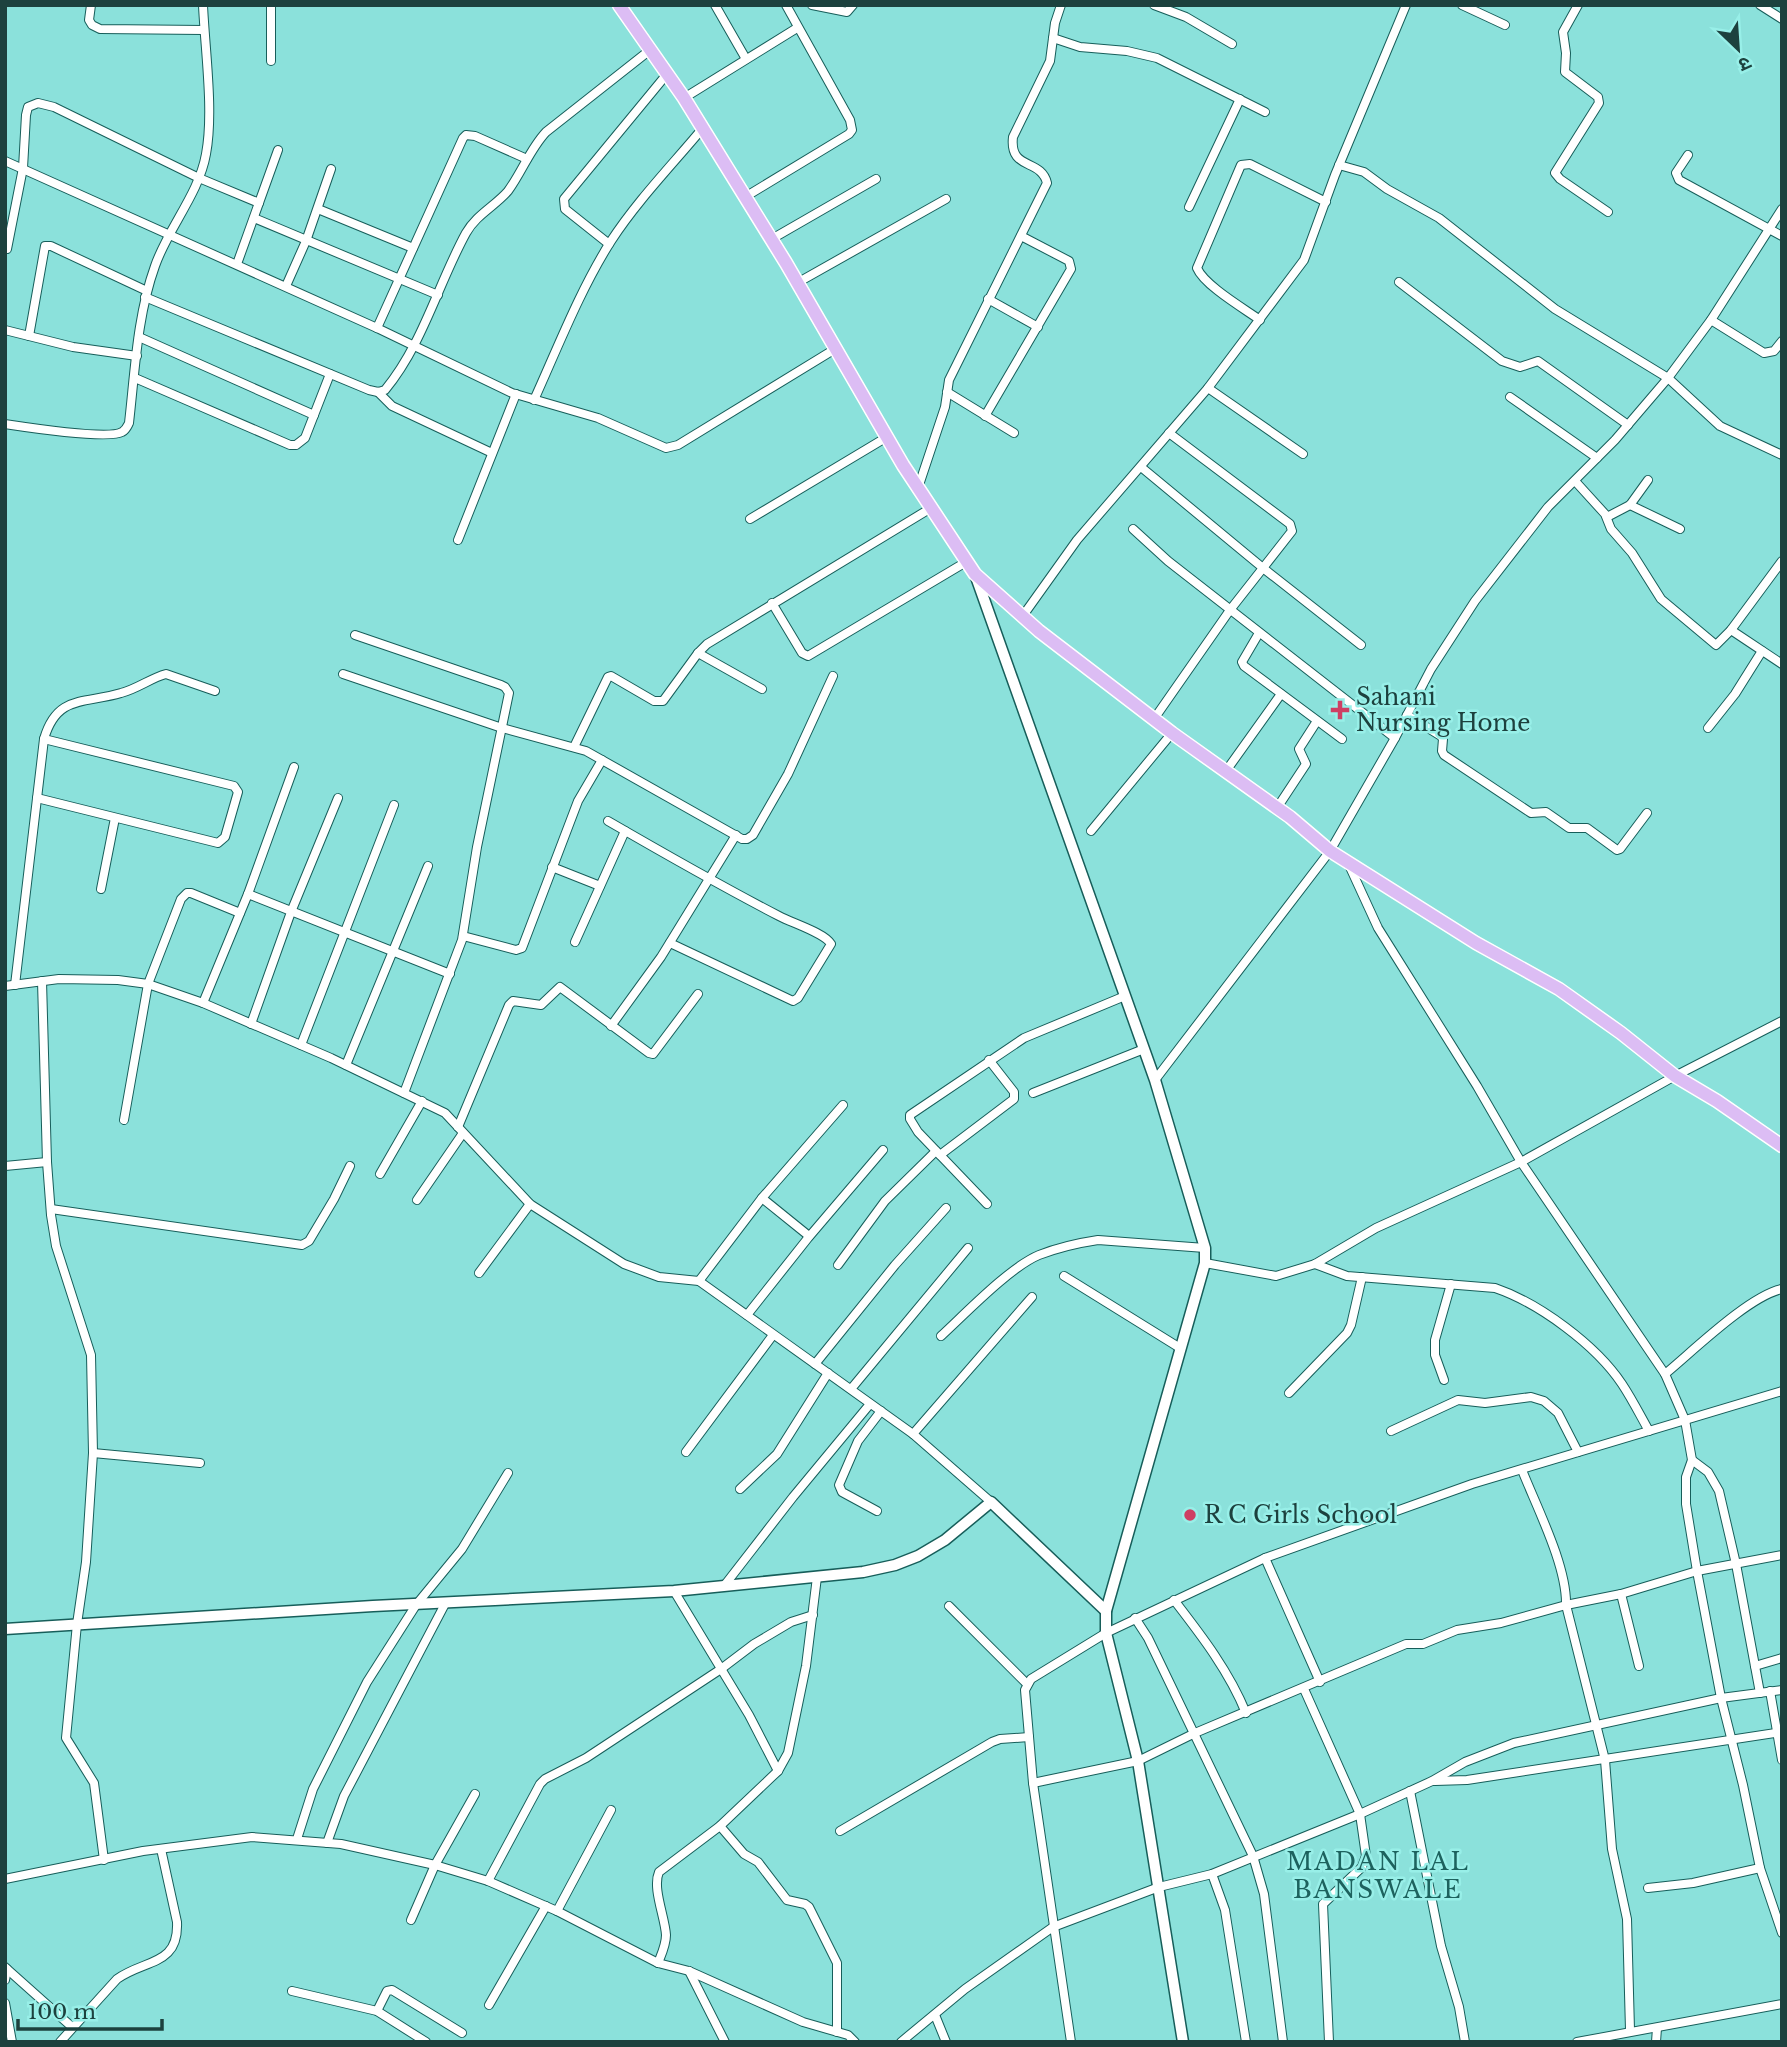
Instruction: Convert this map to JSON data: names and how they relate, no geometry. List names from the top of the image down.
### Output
{
  "districts": ["MADAN LAL BANSWALE"],
  "places": {
    "health": ["Sahani Nursing Home"],
    "other": ["R C Girls School"]
  },
  "scale_bar": "100 m",
  "north": "bottom right"
}
